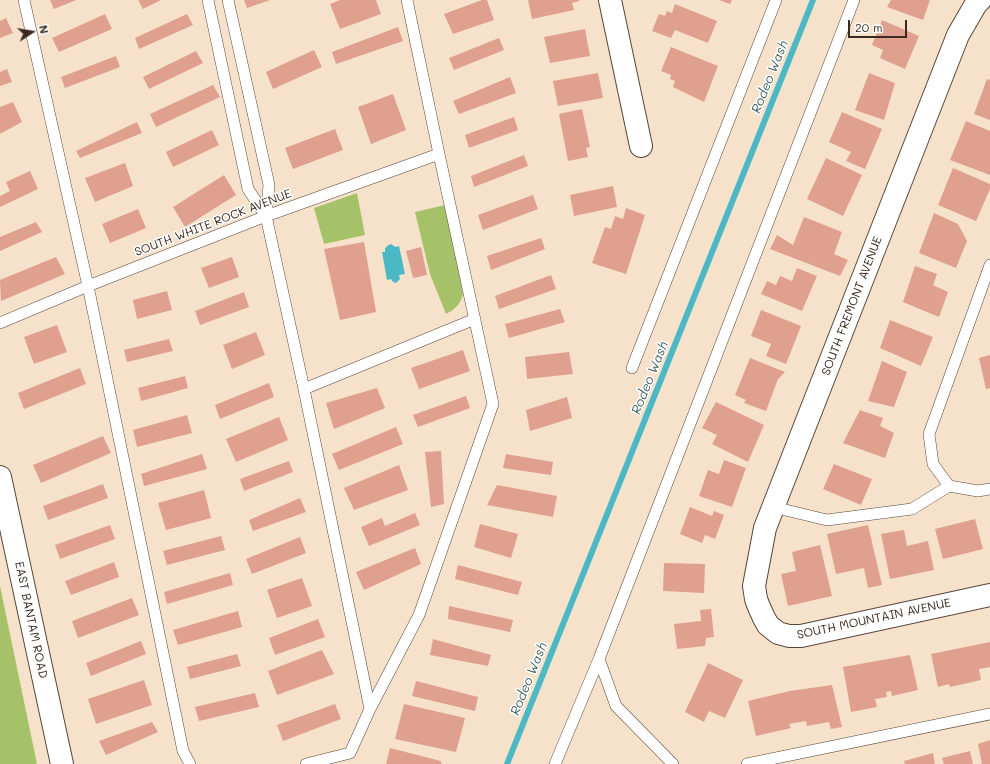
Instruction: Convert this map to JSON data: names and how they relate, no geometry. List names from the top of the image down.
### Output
{
  "streets": {
    "street": ["SOUTH FREMONT AVENUE", "SOUTH MOUNTAIN AVENUE", "EAST BANTAM ROAD"],
    "lane": ["SOUTH WHITE ROCK AVENUE"]
  },
  "crossings": [
    ["SOUTH FREMONT AVENUE", "SOUTH MOUNTAIN AVENUE"]
  ],
  "water": ["Rodeo Wash"],
  "scale_bar": "20 m",
  "north": "right"
}
